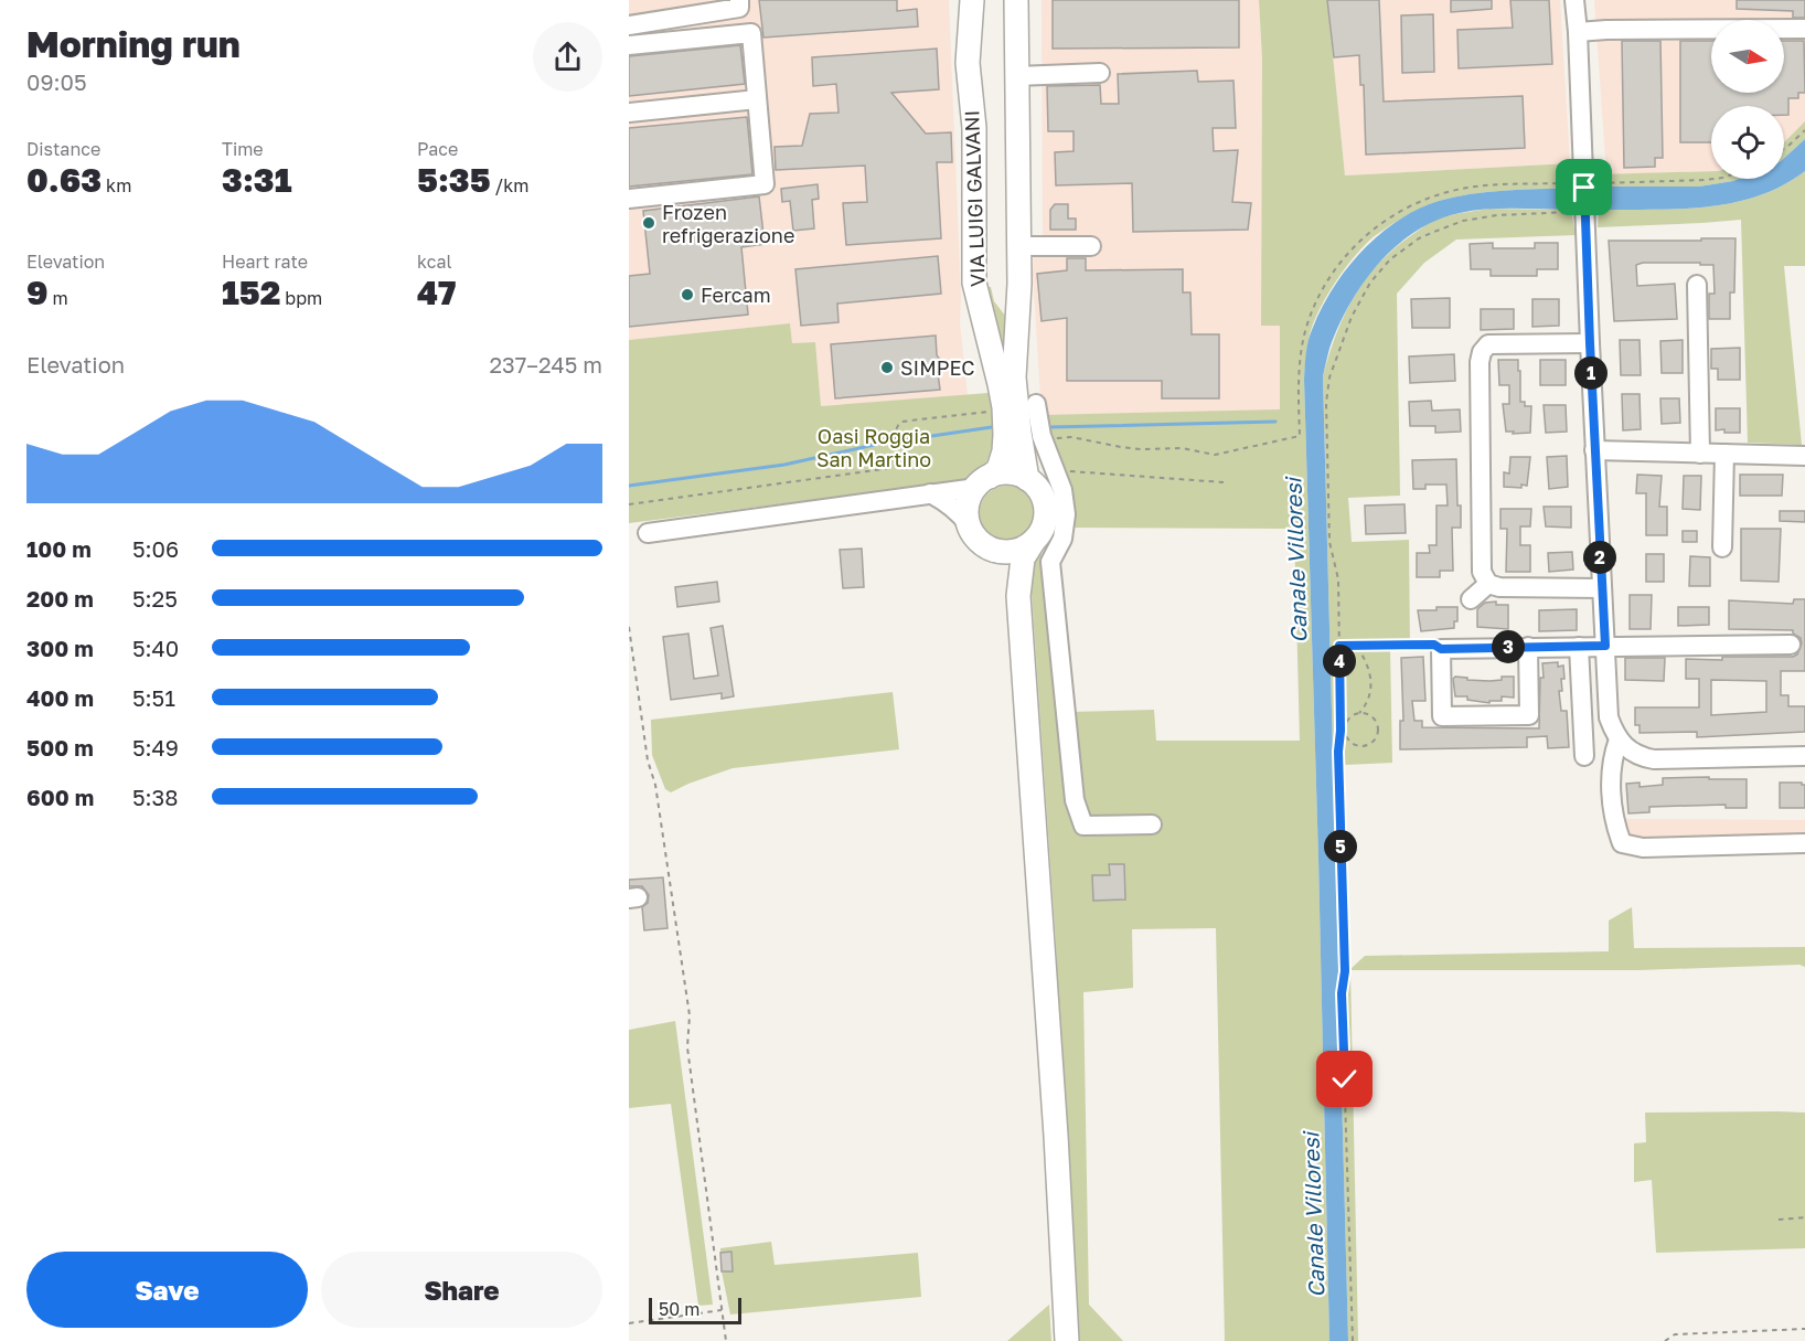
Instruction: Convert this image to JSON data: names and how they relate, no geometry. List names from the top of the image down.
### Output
{
  "streets": {
    "main road": ["VIA LUIGI GALVANI"]
  },
  "water": ["Canale Villoresi"],
  "parks": ["Oasi Roggia San Martino"],
  "places": ["Frozen refrigerazione", "Fercam", "SIMPEC"],
  "scale_bar": "50 m",
  "north": "right",
  "page": {
    "heading": ["Morning run", "09:05"],
    "stats": [
      ["Distance", "0.63 km"],
      ["Time", "3:31"],
      ["Pace", "5:35 /km"],
      ["Elevation", "9 m"],
      ["Heart rate", "152 bpm"],
      ["kcal", "47"]
    ],
    "chart": ["Elevation", "237–245 m"],
    "pins": [
      "1",
      "2",
      "3",
      "4",
      "5"
    ],
    "list": [
      {
        "name": "100 m",
        "note": "5:06"
      },
      {
        "name": "200 m",
        "note": "5:25"
      },
      {
        "name": "300 m",
        "note": "5:40"
      },
      {
        "name": "400 m",
        "note": "5:51"
      },
      {
        "name": "500 m",
        "note": "5:49"
      },
      {
        "name": "600 m",
        "note": "5:38"
      }
    ],
    "buttons": ["Save", "Share"],
    "scale": "50 m"
  }
}
